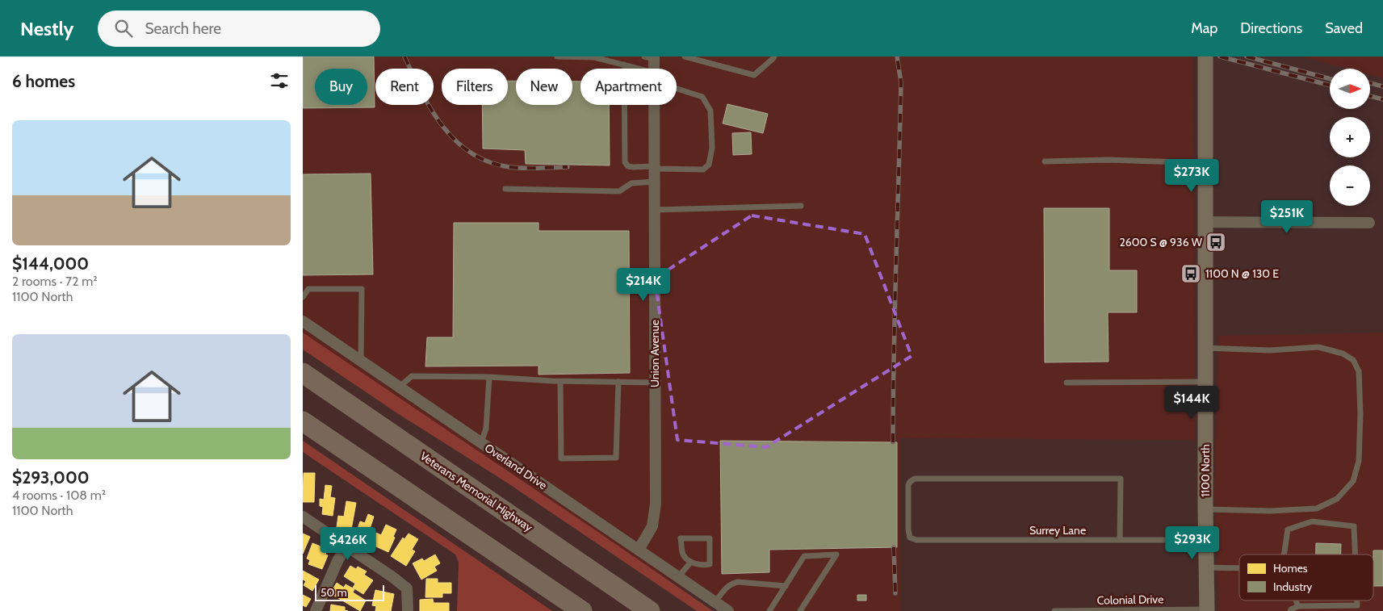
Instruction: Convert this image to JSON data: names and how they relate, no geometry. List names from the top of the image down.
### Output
{
  "streets": {
    "highway": ["Veterans Memorial Highway"],
    "main road": ["1100 North"],
    "street": ["Union Avenue", "Overland Drive"],
    "lane": ["Surrey Lane", "Colonial Drive"]
  },
  "crossings": [
    ["Union Avenue", "Overland Drive"],
    ["1100 North", "Surrey Lane"],
    ["1100 North", "Colonial Drive"]
  ],
  "places": {
    "bus stop": ["2600 S @ 936 W", "1100 N @ 130 E"]
  },
  "legend": ["Homes", "Industry"],
  "scale_bar": "50 m",
  "north": "right",
  "page": {
    "header": "Nestly",
    "search": "Search here",
    "nav": ["Map", "Directions", "Saved"],
    "heading": "6 homes",
    "map_buttons": ["+", "−"],
    "chip": [
      "Buy",
      "Rent",
      "Filters",
      "New",
      "Apartment"
    ],
    "list": [
      {
        "name": "$144,000",
        "note": "2 rooms · 72 m² · 1100 North"
      },
      {
        "name": "$293,000",
        "note": "4 rooms · 108 m² · 1100 North"
      }
    ],
    "price": [
      "$273K",
      "$251K",
      "$214K",
      "$144K",
      "$293K",
      "$426K"
    ],
    "scale": "50 m"
  }
}
